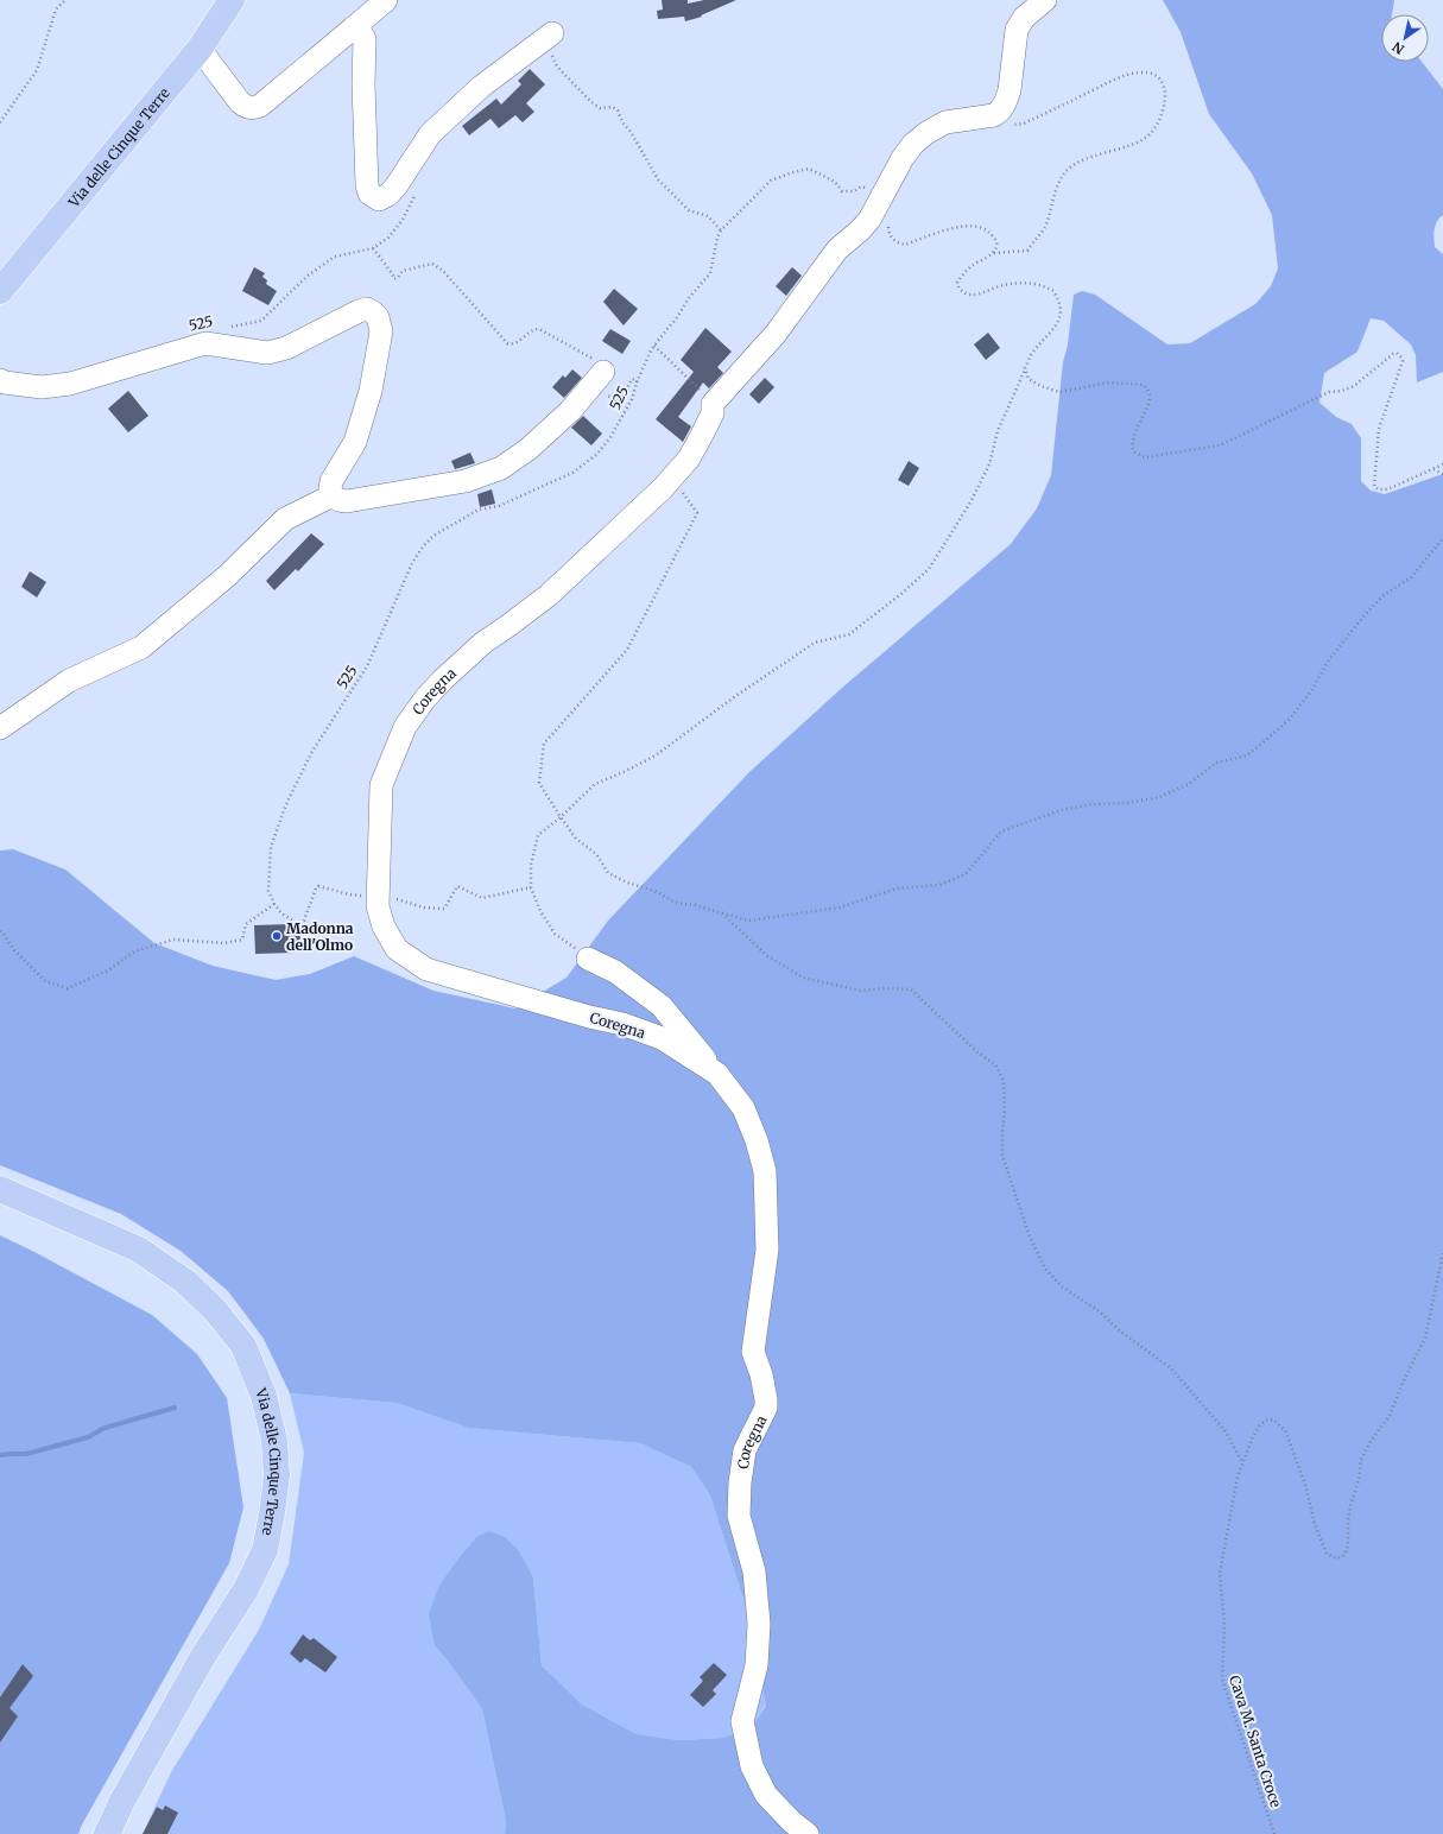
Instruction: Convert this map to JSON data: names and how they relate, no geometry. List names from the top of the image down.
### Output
{
  "streets": {
    "main road": ["Via delle Cinque Terre"],
    "street": ["Coregna"],
    "path": ["525", "Cava M. Santa Croce"]
  },
  "places": ["Madonna dell'Olmo"],
  "north": "bottom left"
}
